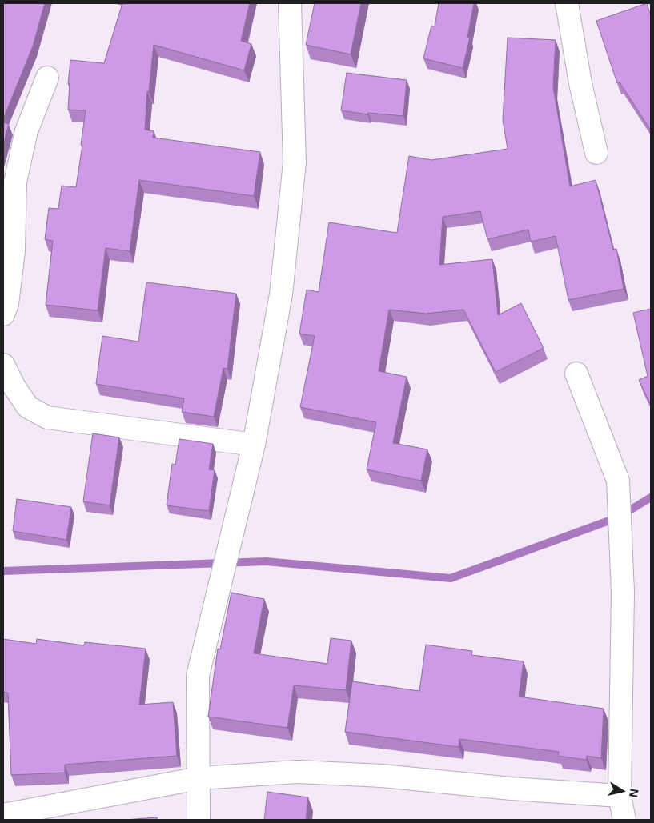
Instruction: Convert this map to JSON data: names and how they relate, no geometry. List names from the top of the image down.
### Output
{
  "north": "right"
}
